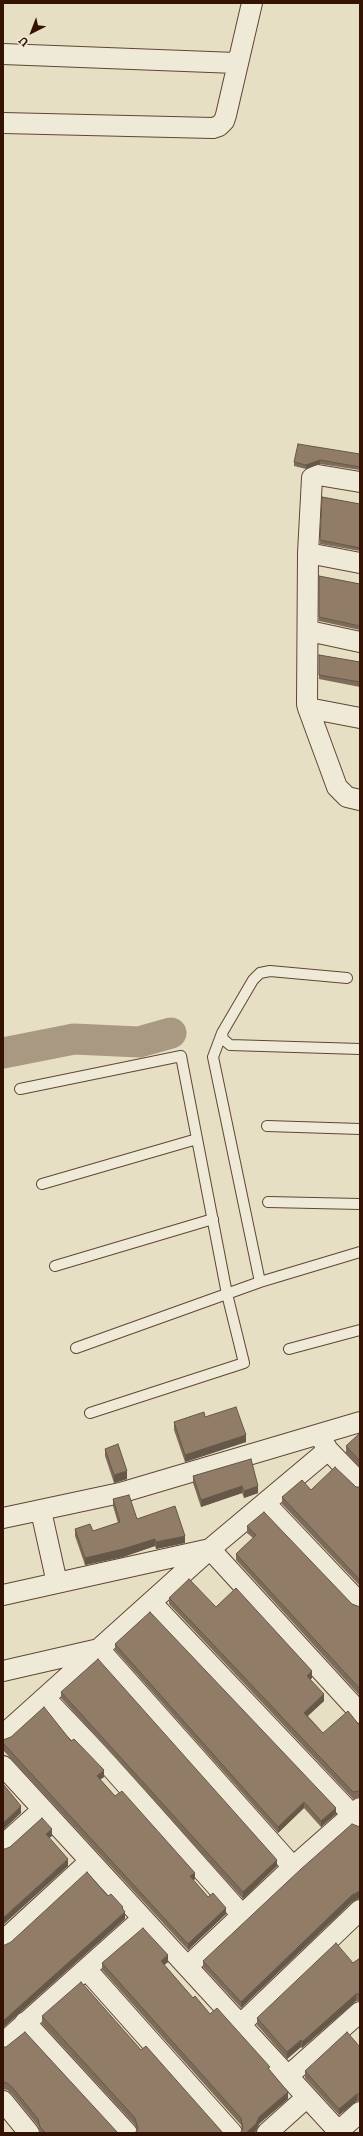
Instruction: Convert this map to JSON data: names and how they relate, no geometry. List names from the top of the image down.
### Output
{
  "north": "bottom left"
}
